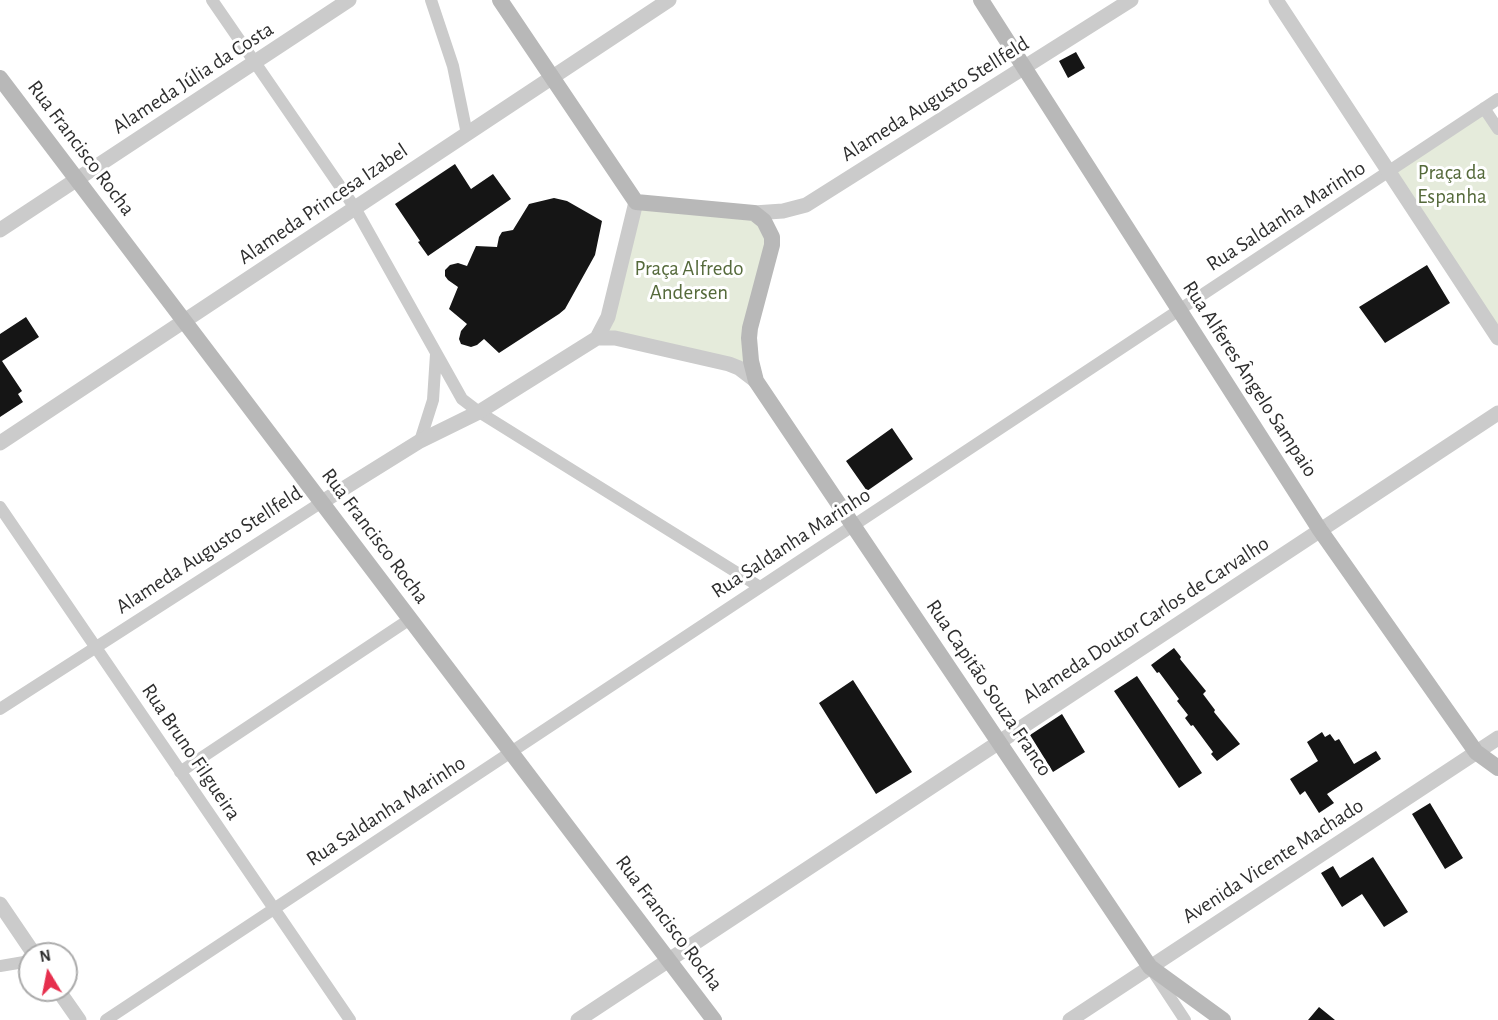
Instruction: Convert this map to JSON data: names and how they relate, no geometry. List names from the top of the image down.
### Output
{
  "streets": {
    "main road": ["Rua Francisco Rocha", "Rua Alferes Ângelo Sampaio", "Rua Capitão Souza Franco"],
    "street": [
      "Alameda Júlia da Costa",
      "Alameda Augusto Stellfeld",
      "Alameda Princesa Izabel",
      "Rua Saldanha Marinho",
      "Alameda Doutor Carlos de Carvalho",
      "Rua Bruno Filgueira",
      "Avenida Vicente Machado"
    ]
  },
  "crossings": [
    ["Alameda Júlia da Costa", "Rua Francisco Rocha"],
    ["Alameda Augusto Stellfeld", "Rua Francisco Rocha"],
    ["Alameda Augusto Stellfeld", "Rua Alferes Ângelo Sampaio"],
    ["Alameda Augusto Stellfeld", "Rua Bruno Filgueira"],
    ["Rua Francisco Rocha", "Alameda Princesa Izabel"],
    ["Rua Francisco Rocha", "Rua Saldanha Marinho"],
    ["Rua Francisco Rocha", "Alameda Doutor Carlos de Carvalho"],
    ["Rua Saldanha Marinho", "Rua Alferes Ângelo Sampaio"],
    ["Rua Saldanha Marinho", "Rua Capitão Souza Franco"],
    ["Rua Saldanha Marinho", "Rua Bruno Filgueira"],
    ["Rua Alferes Ângelo Sampaio", "Alameda Doutor Carlos de Carvalho"],
    ["Rua Alferes Ângelo Sampaio", "Avenida Vicente Machado"],
    ["Alameda Doutor Carlos de Carvalho", "Rua Capitão Souza Franco"],
    ["Rua Capitão Souza Franco", "Avenida Vicente Machado"]
  ],
  "parks": ["Praça da Espanha", "Praça Alfredo Andersen"],
  "north": "top"
}
